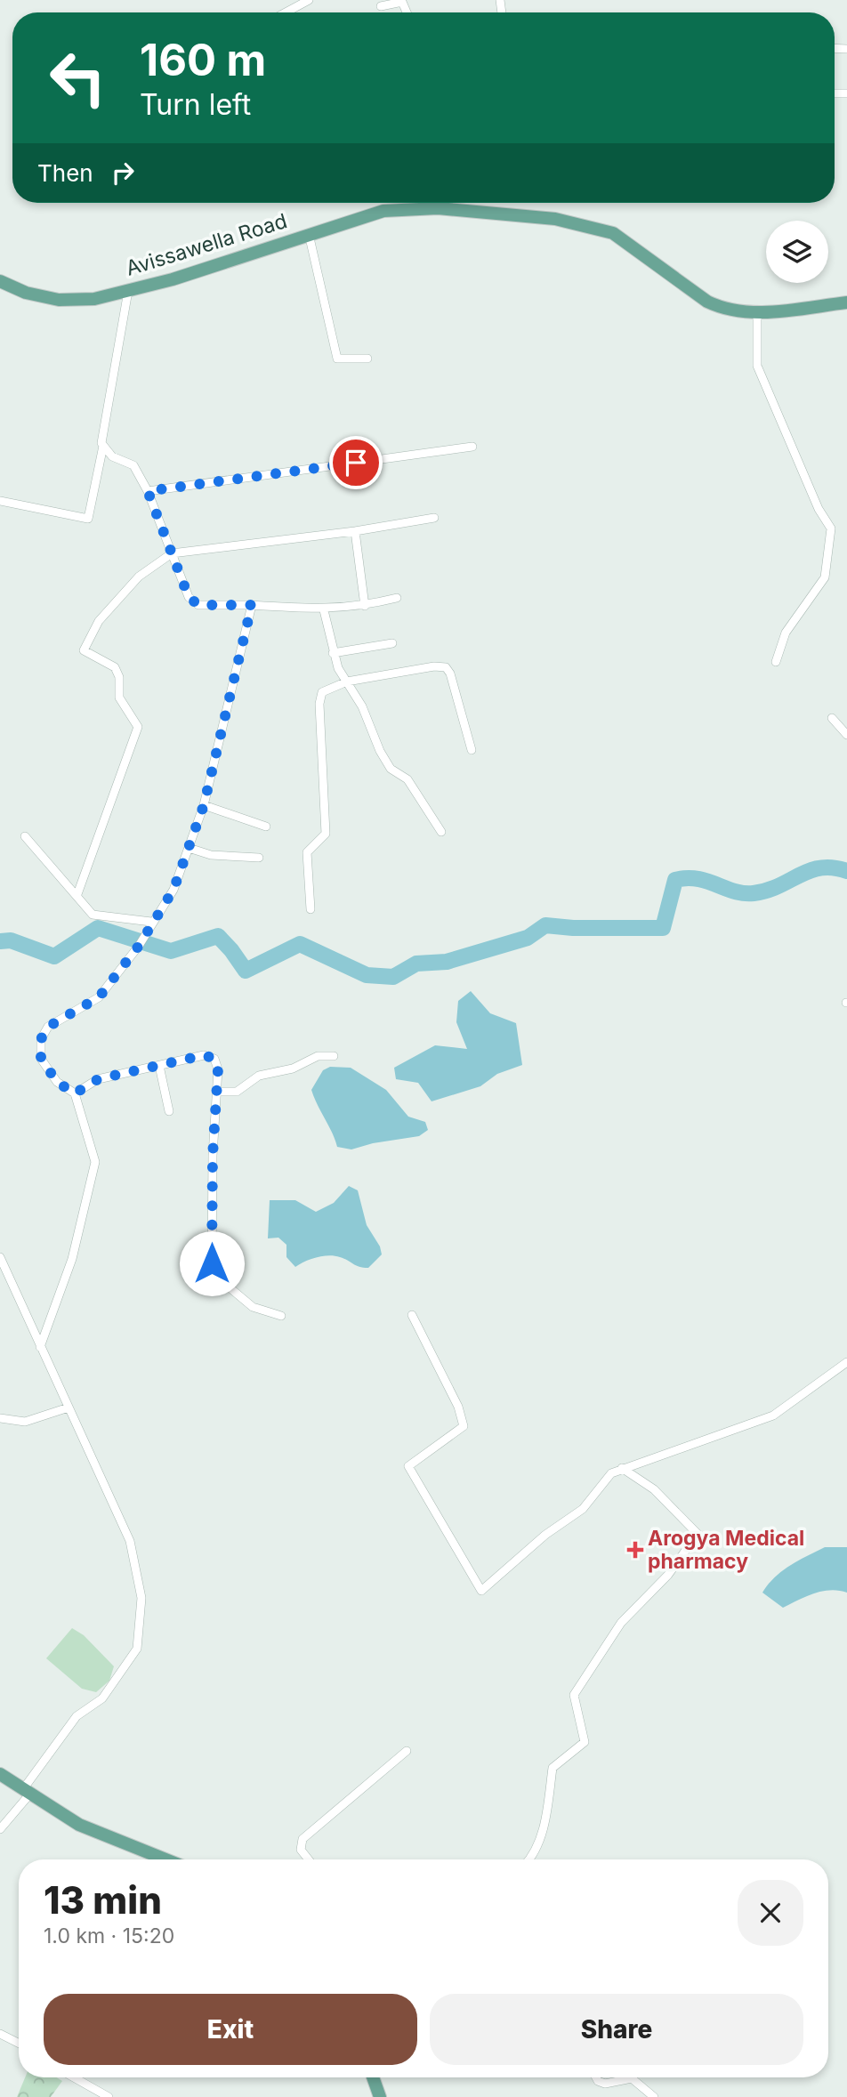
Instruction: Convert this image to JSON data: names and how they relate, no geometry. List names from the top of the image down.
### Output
{
  "streets": {
    "main road": ["Avissawella Road"]
  },
  "places": {
    "health": ["Arogya Medical pharmacy"]
  },
  "page": {
    "turn": ["160 m", "Turn left"],
    "then": "Then",
    "heading": ["13 min", "1.0 km · 15:20"],
    "buttons": ["Exit", "Share"]
  }
}
